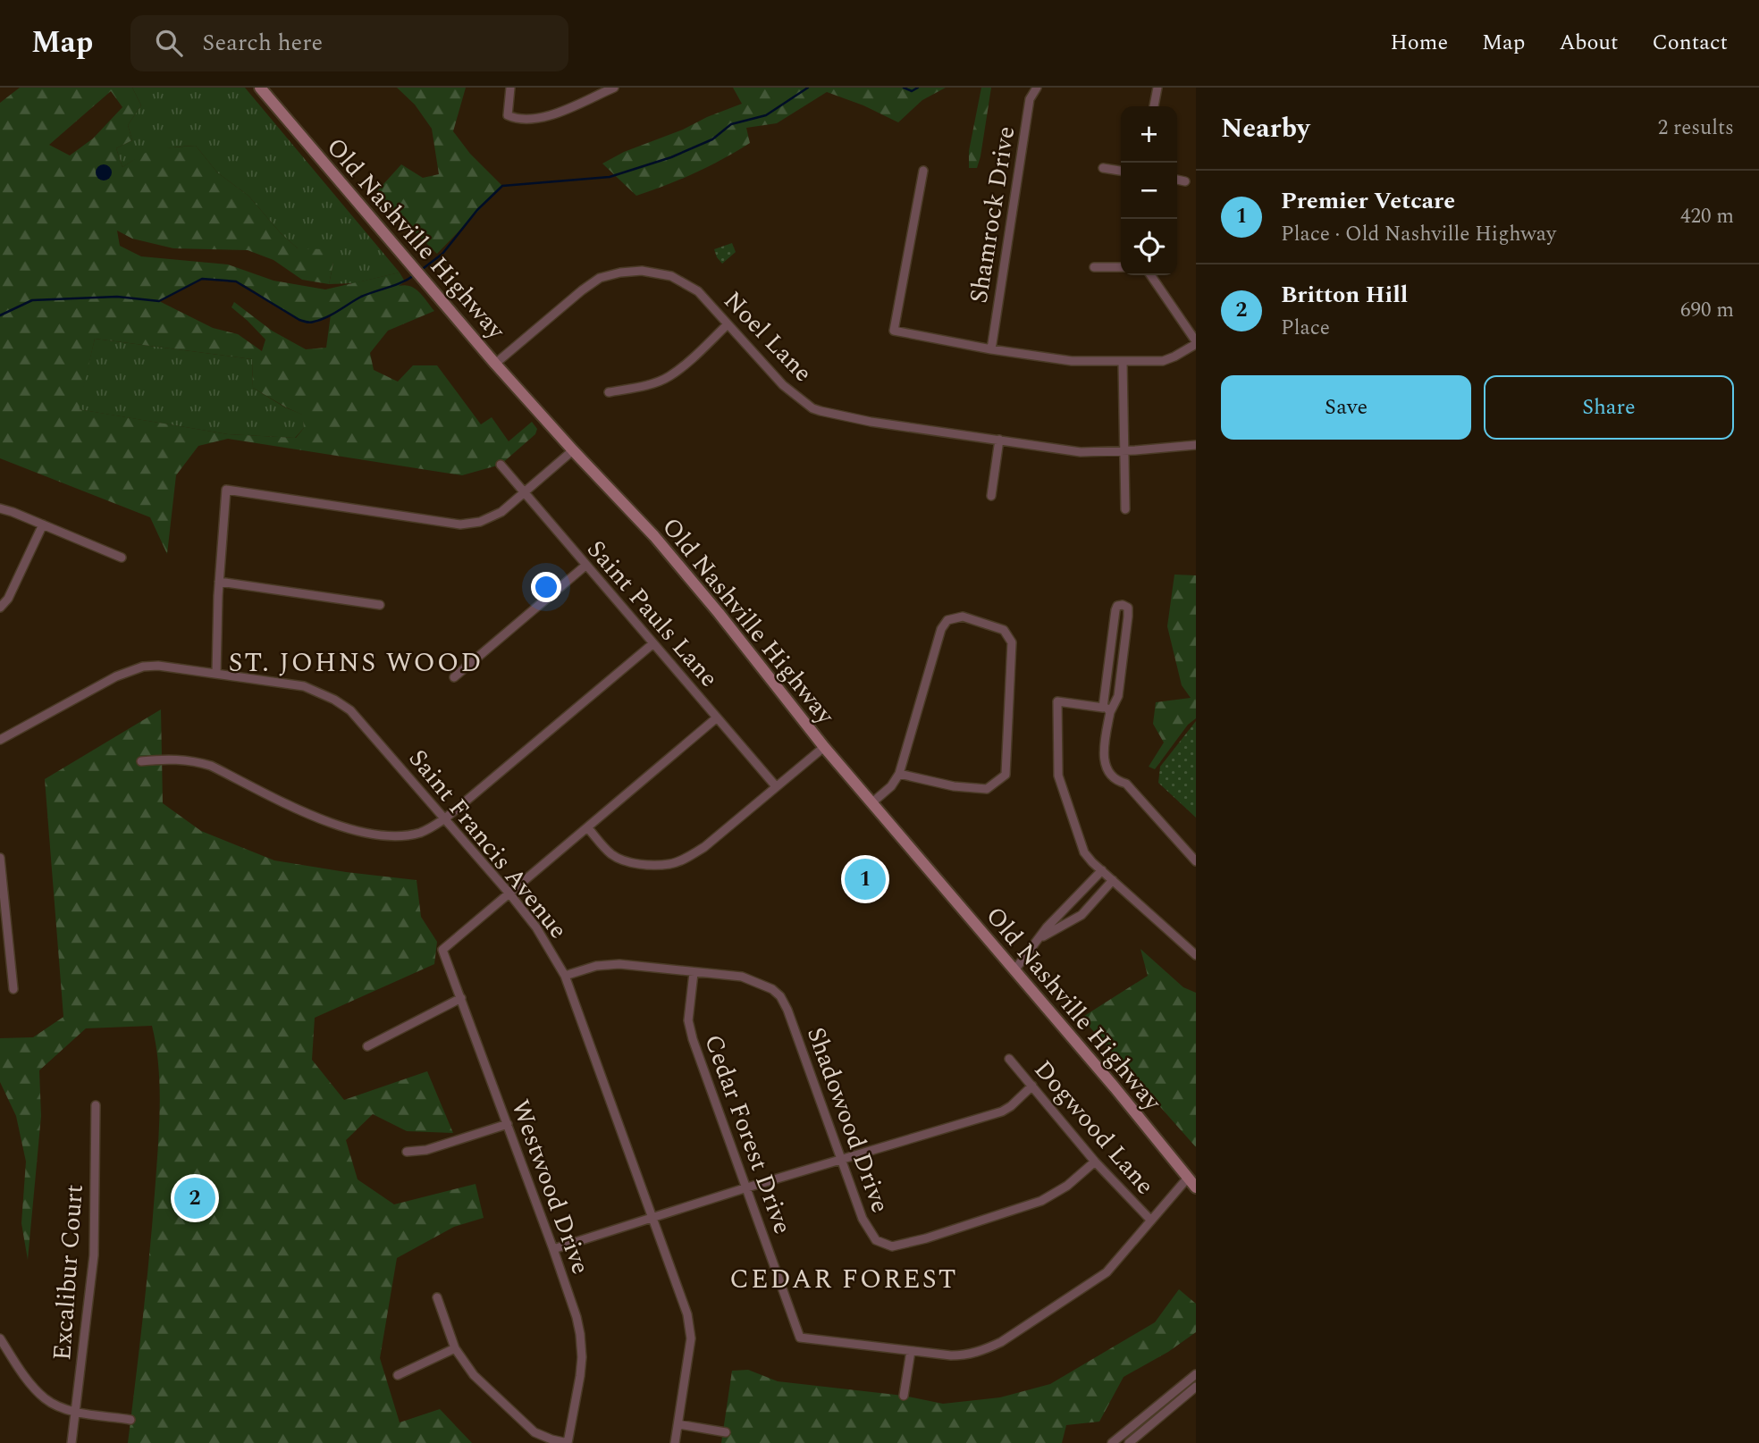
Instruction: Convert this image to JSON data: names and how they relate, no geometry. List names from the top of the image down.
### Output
{
  "streets": {
    "main road": ["Old Nashville Highway"],
    "street": [
      "Shamrock Drive",
      "Noel Lane",
      "Saint Pauls Lane",
      "Saint Francis Avenue",
      "Shadowood Drive",
      "Dogwood Lane",
      "Cedar Forest Drive",
      "Westwood Drive",
      "Excalibur Court"
    ]
  },
  "crossings": [
    ["Old Nashville Highway", "Noel Lane"],
    ["Old Nashville Highway", "Cedar Forest Drive"],
    ["Saint Francis Avenue", "Shadowood Drive"],
    ["Saint Francis Avenue", "Westwood Drive"],
    ["Shadowood Drive", "Dogwood Lane"],
    ["Shadowood Drive", "Cedar Forest Drive"],
    ["Dogwood Lane", "Cedar Forest Drive"]
  ],
  "districts": ["ST. JOHNS WOOD", "CEDAR FOREST"],
  "page": {
    "header": "Map",
    "search": "Search here",
    "nav": [
      "Home",
      "Map",
      "About",
      "Contact"
    ],
    "heading": ["Nearby", "2 results"],
    "map_buttons": ["+", "−"],
    "list": [
      {
        "mark": "1",
        "name": "Premier Vetcare",
        "note": "Place · Old Nashville Highway",
        "value": "420 m"
      },
      {
        "mark": "2",
        "name": "Britton Hill",
        "note": "Place",
        "value": "690 m"
      }
    ],
    "buttons": ["Save", "Share"],
    "pins": ["1", "2"]
  }
}
